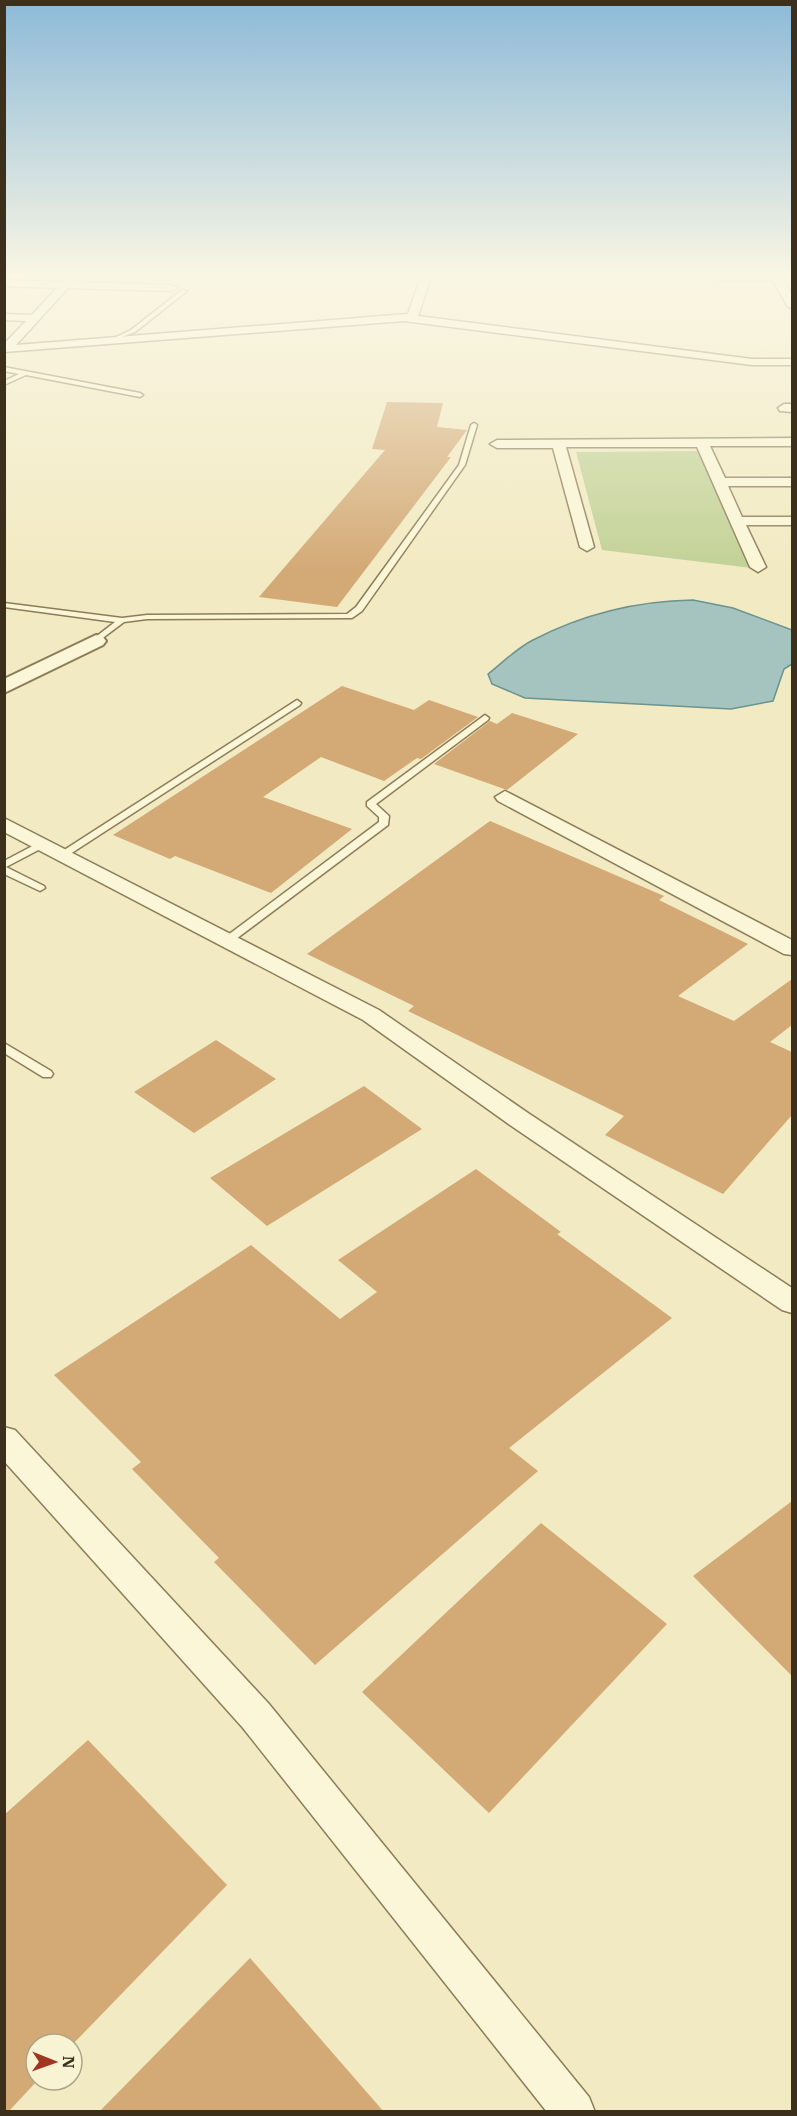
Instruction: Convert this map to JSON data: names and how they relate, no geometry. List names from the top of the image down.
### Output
{
  "north": "right"
}
